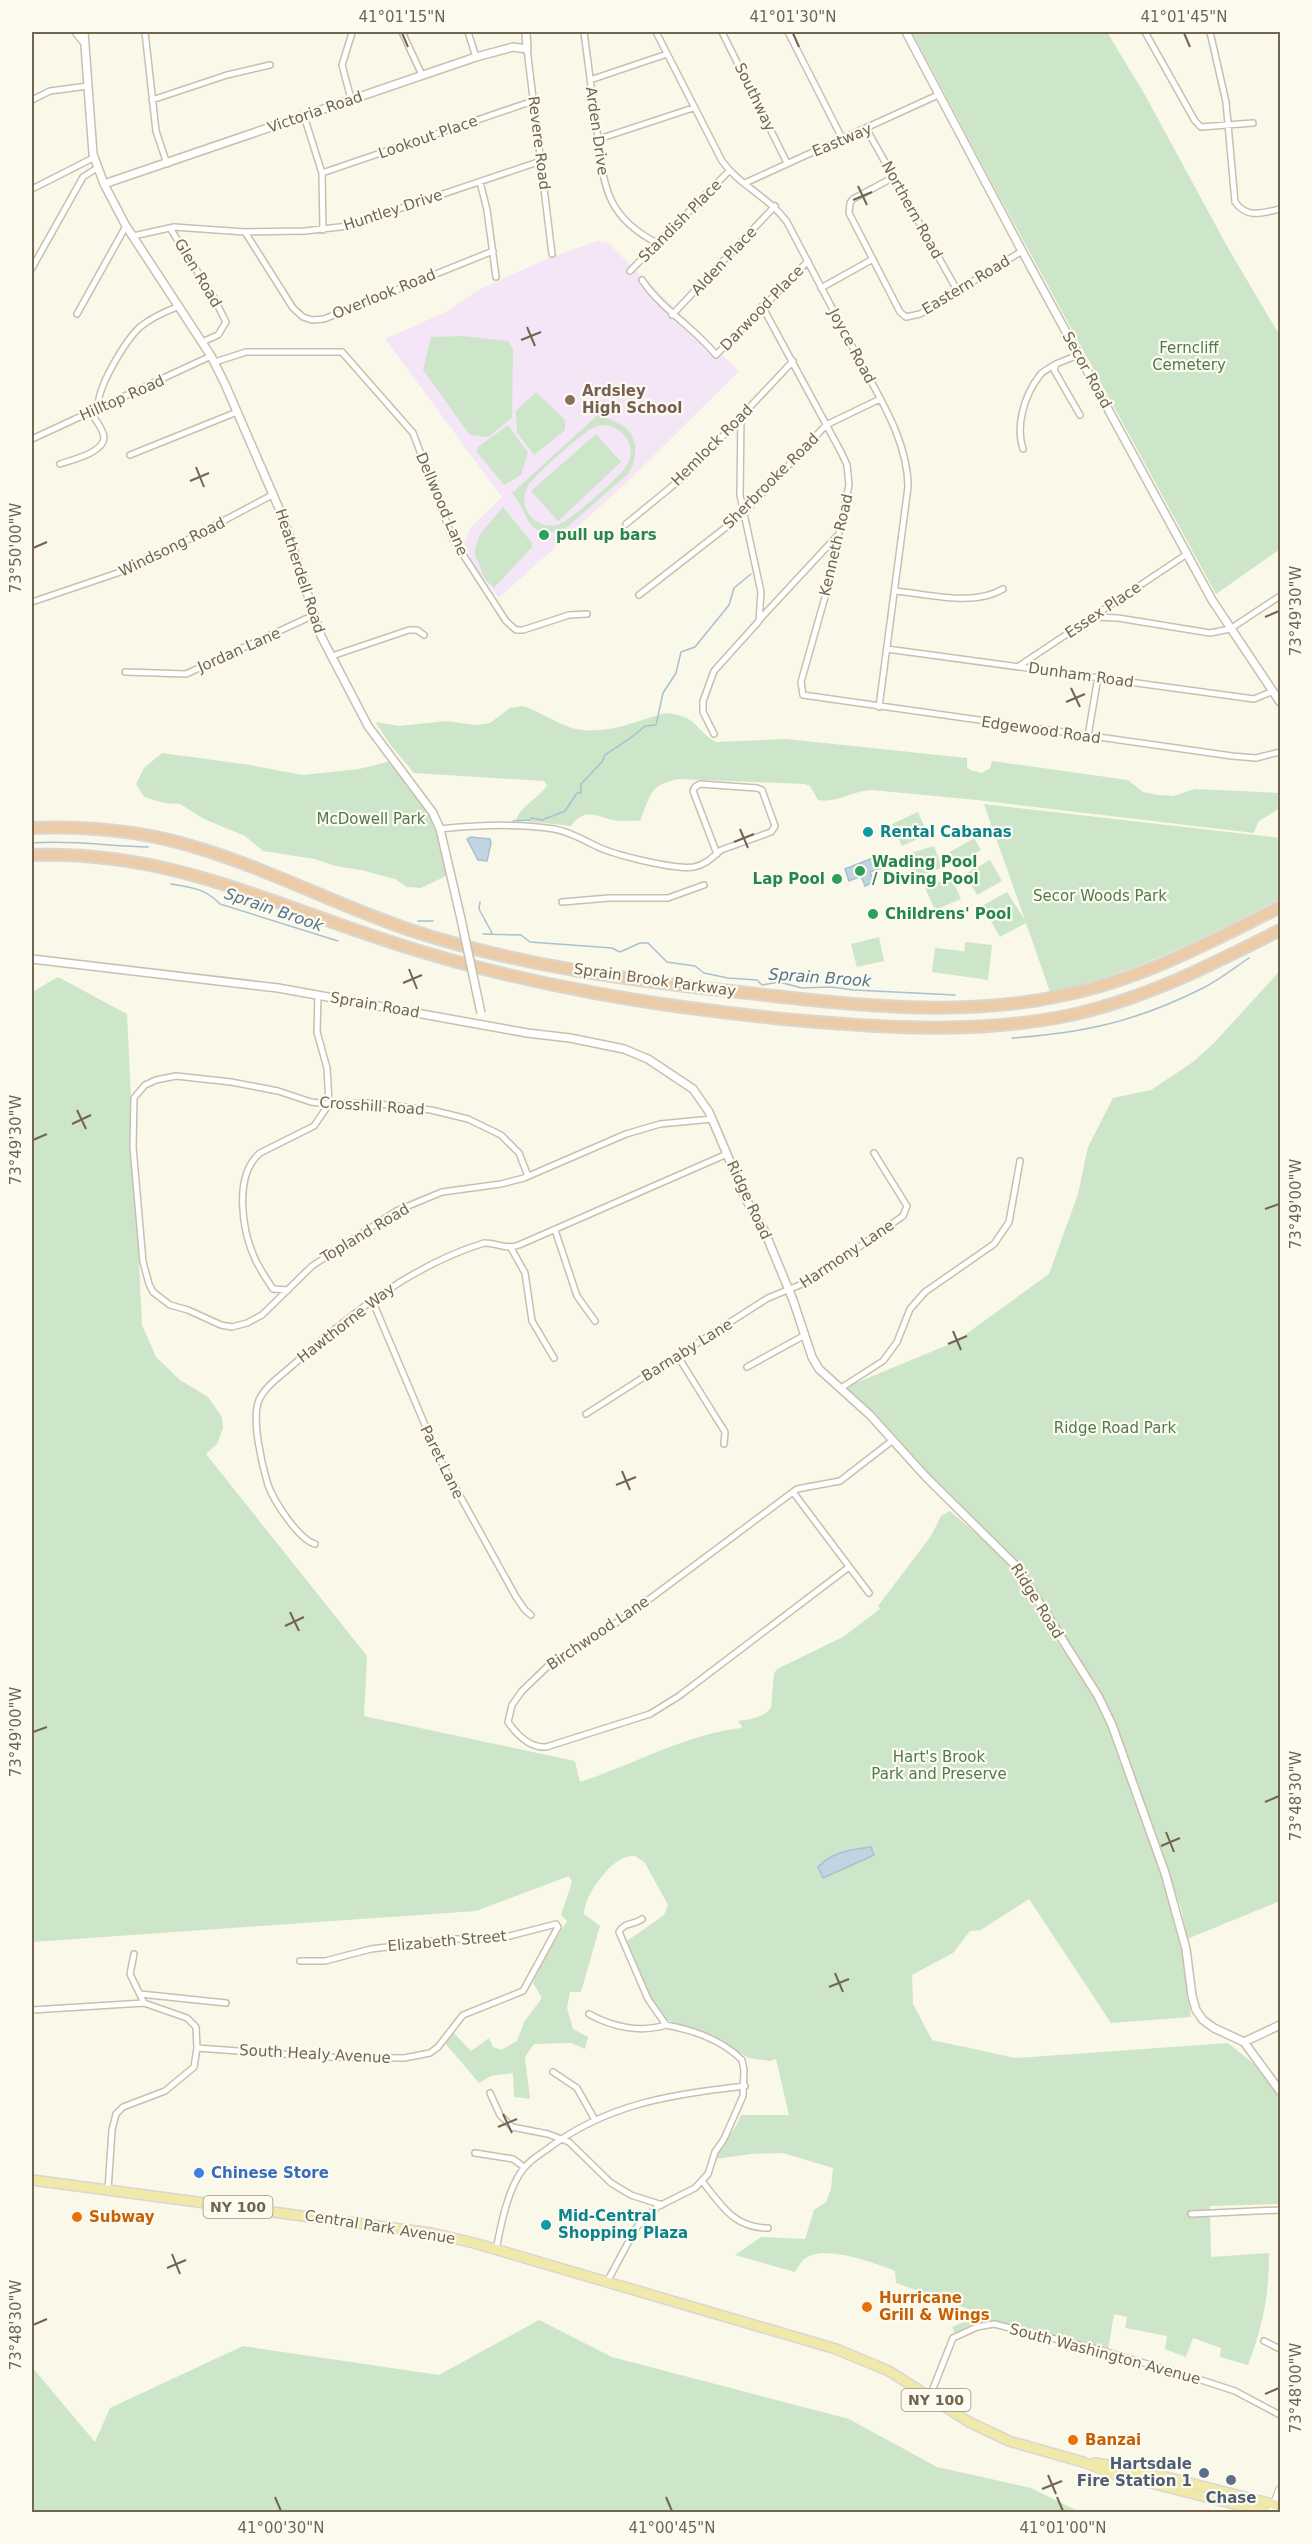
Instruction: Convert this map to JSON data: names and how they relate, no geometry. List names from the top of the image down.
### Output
{
  "streets": {
    "highway": ["Sprain Brook Parkway"],
    "main road": ["NY 100", "Central Park Avenue"],
    "street": [
      "Southway",
      "Victoria Road",
      "Arden Drive",
      "Lookout Place",
      "Eastway",
      "Revere Road",
      "Huntley Drive",
      "Northern Road",
      "Standish Place",
      "Alden Place",
      "Glen Road",
      "Eastern Road",
      "Overlook Road",
      "Darwood Place",
      "Joyce Road",
      "Secor Road",
      "Hilltop Road",
      "Hemlock Road",
      "Sherbrooke Road",
      "Dellwood Lane",
      "Kenneth Road",
      "Windsong Road",
      "Heatherdell Road",
      "Essex Place",
      "Jordan Lane",
      "Dunham Road",
      "Edgewood Road",
      "Sprain Road",
      "Crosshill Road",
      "Ridge Road",
      "Topland Road",
      "Harmony Lane",
      "Hawthorne Way",
      "Barnaby Lane",
      "Paret Lane",
      "Birchwood Lane",
      "Elizabeth Street",
      "South Healy Avenue",
      "South Washington Avenue"
    ]
  },
  "crossings": [
    ["Southway", "Eastway"],
    ["Victoria Road", "Revere Road"],
    ["Victoria Road", "Heatherdell Road"],
    ["Arden Drive", "Standish Place"],
    ["Lookout Place", "Revere Road"],
    ["Eastway", "Northern Road"],
    ["Eastway", "Joyce Road"],
    ["Eastway", "Secor Road"],
    ["Revere Road", "Huntley Drive"],
    ["Huntley Drive", "Glen Road"],
    ["Huntley Drive", "Overlook Road"],
    ["Huntley Drive", "Heatherdell Road"],
    ["Northern Road", "Eastern Road"],
    ["Standish Place", "Joyce Road"],
    ["Alden Place", "Darwood Place"],
    ["Alden Place", "Joyce Road"],
    ["Glen Road", "Heatherdell Road"],
    ["Eastern Road", "Secor Road"],
    ["Darwood Place", "Joyce Road"],
    ["Darwood Place", "Kenneth Road"],
    ["Joyce Road", "Sherbrooke Road"],
    ["Joyce Road", "Dunham Road"],
    ["Joyce Road", "Edgewood Road"],
    ["Secor Road", "Essex Place"],
    ["Secor Road", "Dunham Road"],
    ["Hilltop Road", "Dellwood Lane"],
    ["Hilltop Road", "Heatherdell Road"],
    ["Hemlock Road", "Kenneth Road"],
    ["Sherbrooke Road", "Kenneth Road"],
    ["Kenneth Road", "Edgewood Road"],
    ["Windsong Road", "Heatherdell Road"],
    ["Heatherdell Road", "Jordan Lane"],
    ["Heatherdell Road", "Sprain Road"],
    ["Essex Place", "Dunham Road"],
    ["Sprain Road", "Ridge Road"],
    ["Crosshill Road", "Topland Road"],
    ["Ridge Road", "Topland Road"],
    ["Ridge Road", "Harmony Lane"],
    ["Ridge Road", "Hawthorne Way"],
    ["Ridge Road", "Barnaby Lane"],
    ["Ridge Road", "Birchwood Lane"],
    ["Harmony Lane", "Barnaby Lane"],
    ["Hawthorne Way", "Paret Lane"],
    ["Elizabeth Street", "South Healy Avenue"],
    ["NY 100", "Central Park Avenue"],
    ["NY 100", "South Washington Avenue"],
    ["Central Park Avenue", "South Washington Avenue"]
  ],
  "water": ["Sprain Brook"],
  "parks": [
    "Ferncliff Cemetery",
    "McDowell Park",
    "Secor Woods Park",
    "Ridge Road Park",
    "Hart's Brook Park and Preserve"
  ],
  "places": [
    "Ardsley High School",
    "pull up bars",
    "Rental Cabanas",
    "Wading Pool / Diving Pool",
    "Lap Pool",
    "Childrens' Pool",
    "Chinese Store",
    "Subway",
    "Mid-Central Shopping Plaza",
    "Hurricane Grill & Wings",
    "Banzai",
    "Hartsdale Fire Station 1",
    "Chase"
  ],
  "coordinates": [
    "41°01'15\"N",
    "41°01'30\"N",
    "41°01'45\"N",
    "73°50'00\"W",
    "73°49'30\"W",
    "73°49'00\"W",
    "73°48'30\"W",
    "73°48'00\"W",
    "41°00'30\"N",
    "41°00'45\"N",
    "41°01'00\"N"
  ]
}
